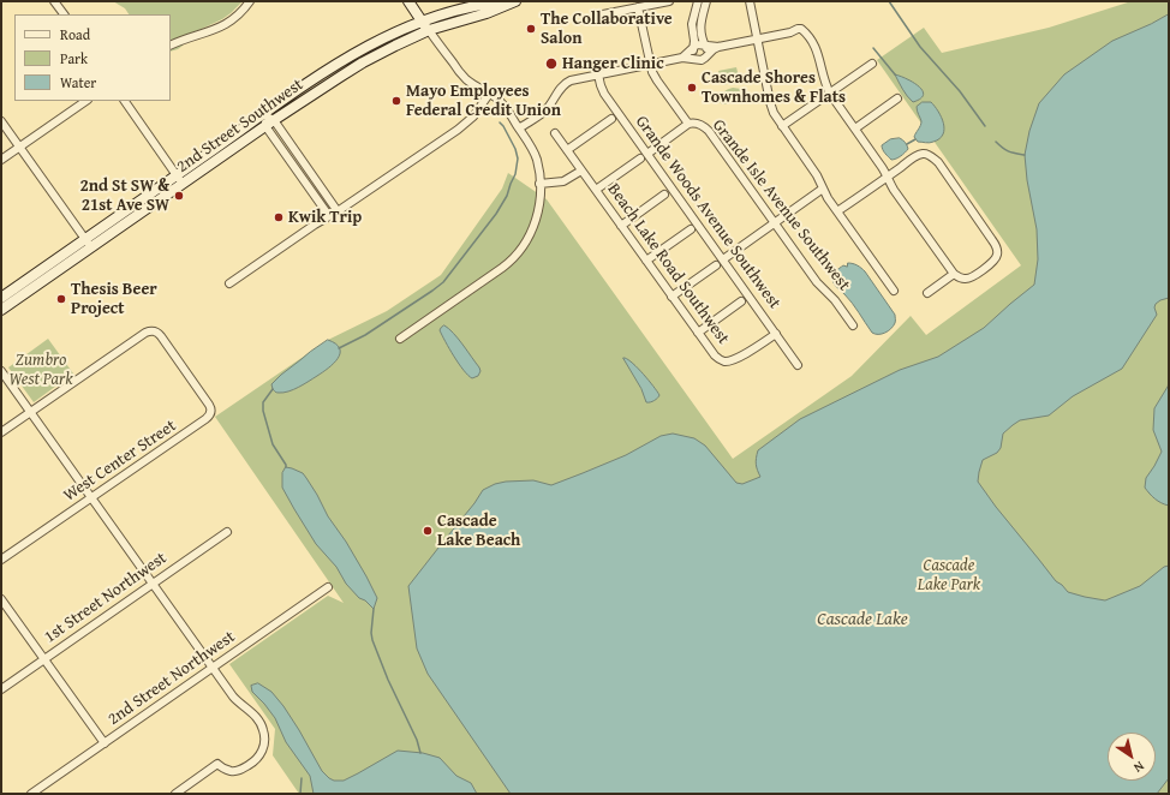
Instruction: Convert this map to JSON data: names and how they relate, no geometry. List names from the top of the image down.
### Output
{
  "streets": {
    "main road": ["2nd Street Southwest"],
    "street": [
      "Grande Isle Avenue Southwest",
      "Grande Woods Avenue Southwest",
      "Beach Lake Road Southwest",
      "West Center Street",
      "1st Street Northwest",
      "2nd Street Northwest"
    ]
  },
  "crossings": [
    ["Grande Woods Avenue Southwest", "Beach Lake Road Southwest"]
  ],
  "water": ["Cascade Lake"],
  "parks": ["Zumbro West Park", "Cascade Lake Park"],
  "places": [
    "The Collaborative Salon",
    "Hanger Clinic",
    "Cascade Shores Townhomes & Flats",
    "Mayo Employees Federal Credit Union",
    "2nd St SW & 21st Ave SW",
    "Kwik Trip",
    "Thesis Beer Project",
    "Cascade Lake Beach"
  ],
  "legend": ["Road", "Park", "Water"],
  "north": "bottom right"
}
